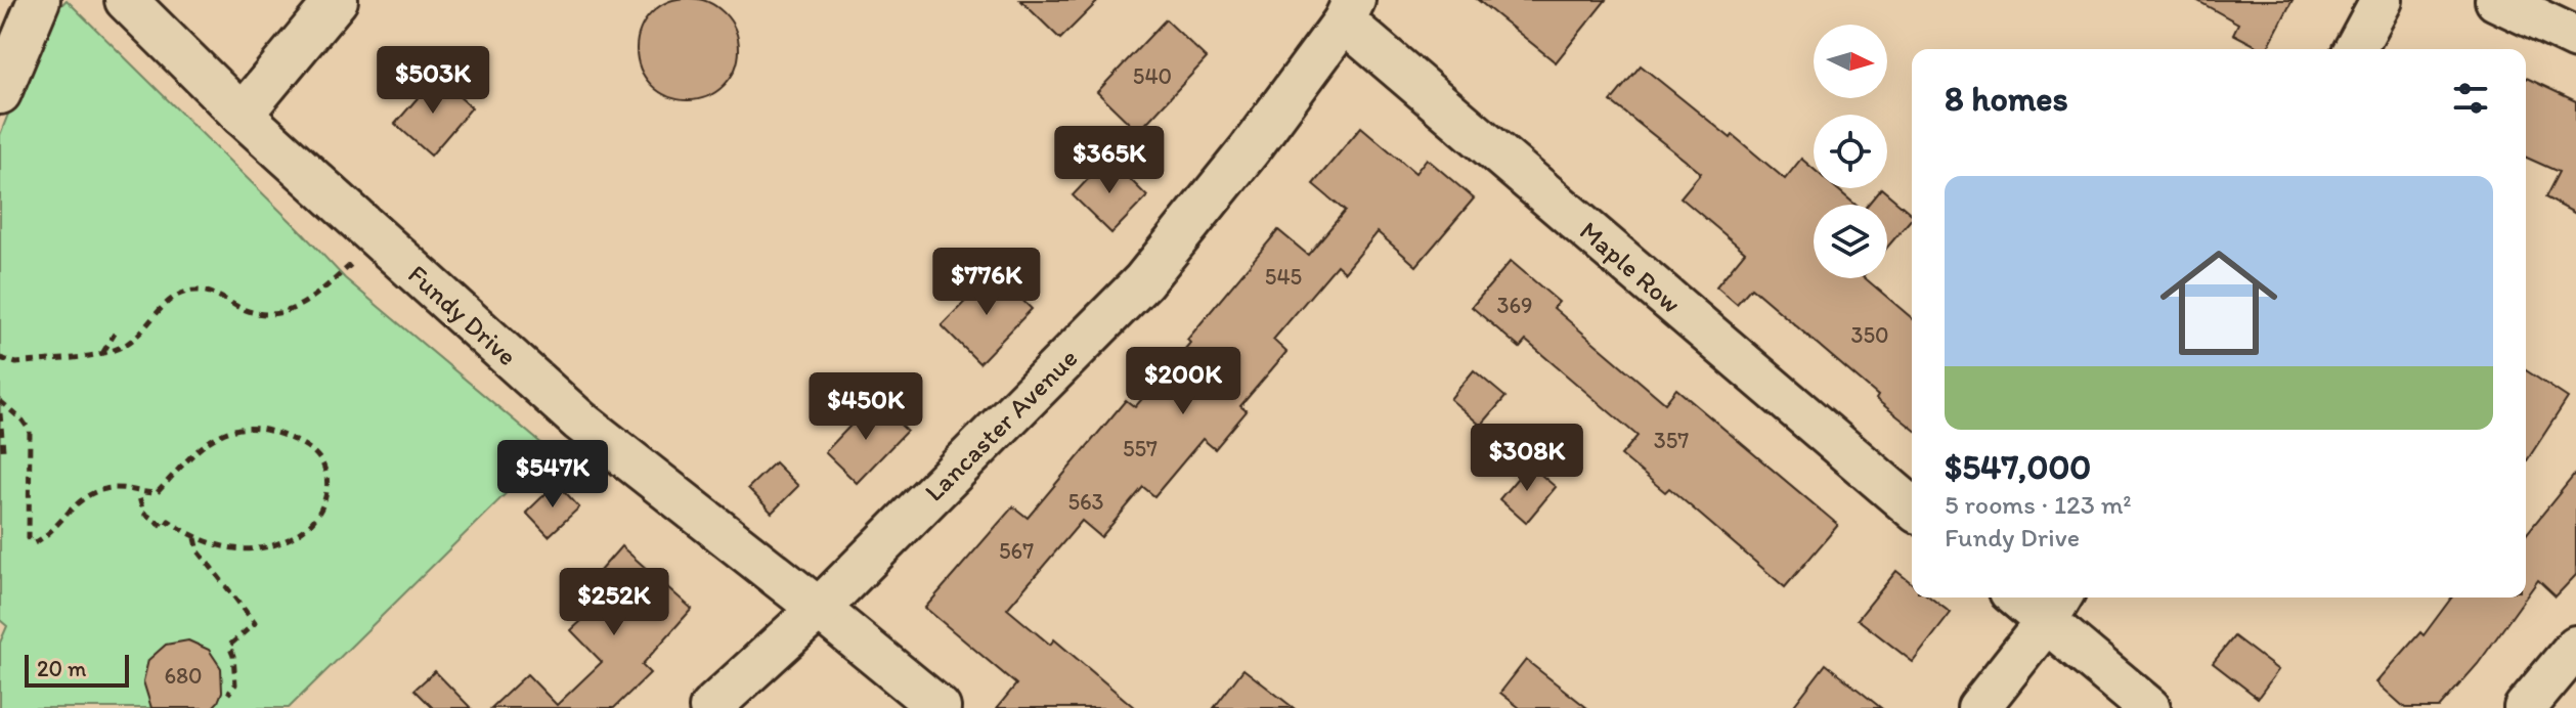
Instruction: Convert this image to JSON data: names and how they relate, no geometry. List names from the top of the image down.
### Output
{
  "streets": {
    "street": ["Maple Row", "Fundy Drive", "Lancaster Avenue"]
  },
  "crossings": [
    ["Maple Row", "Lancaster Avenue"],
    ["Fundy Drive", "Lancaster Avenue"]
  ],
  "house_numbers": [
    "540",
    "545",
    "369",
    "350",
    "357",
    "557",
    "563",
    "567",
    "680"
  ],
  "scale_bar": "20 m",
  "north": "right",
  "page": {
    "price": [
      "$503K",
      "$365K",
      "$776K",
      "$200K",
      "$450K",
      "$308K",
      "$547K",
      "$252K"
    ],
    "heading": "8 homes",
    "list": [
      {
        "name": "$547,000",
        "note": "5 rooms · 123 m² · Fundy Drive"
      }
    ],
    "scale": "20 m"
  }
}
